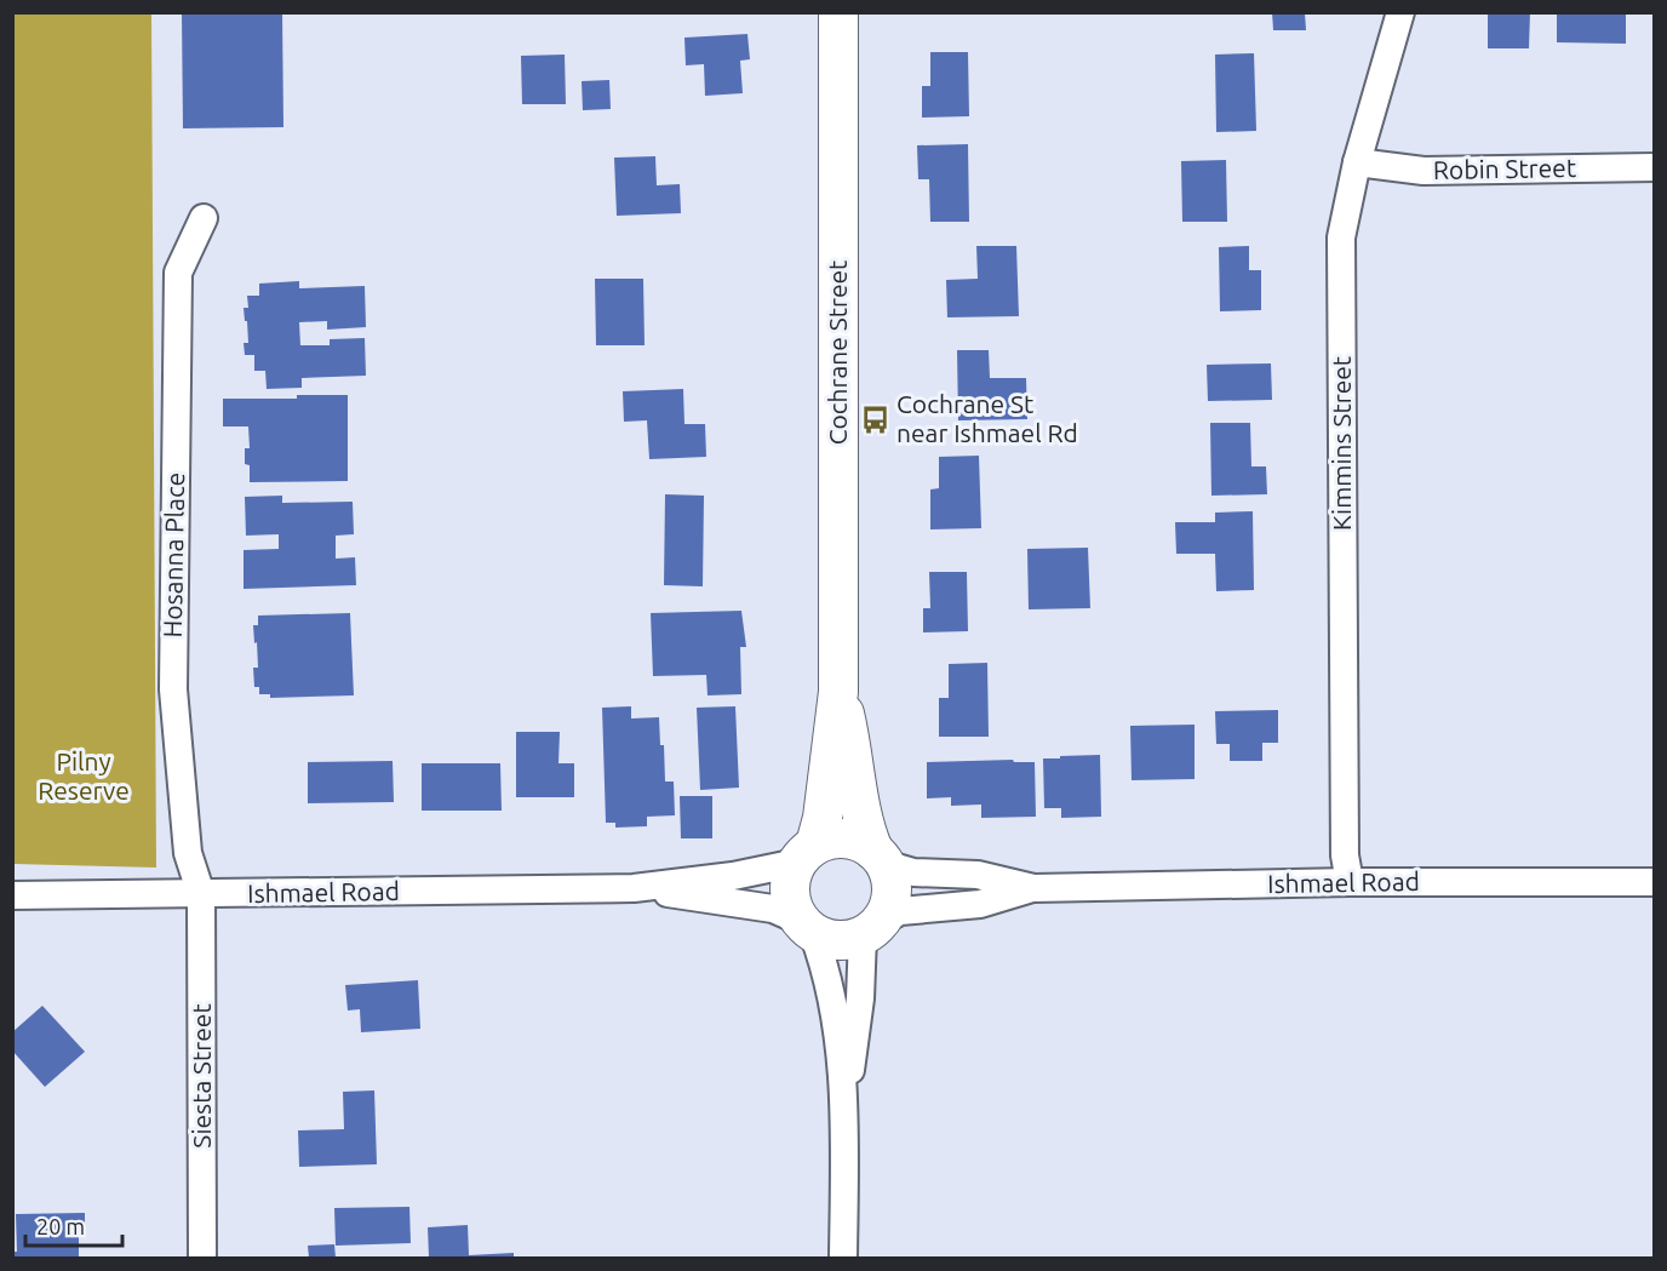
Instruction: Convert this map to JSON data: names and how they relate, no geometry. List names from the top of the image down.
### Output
{
  "streets": {
    "street": [
      "Robin Street",
      "Cochrane Street",
      "Kimmins Street",
      "Hosanna Place",
      "Ishmael Road",
      "Siesta Street"
    ]
  },
  "crossings": [
    ["Robin Street", "Kimmins Street"],
    ["Cochrane Street", "Ishmael Road"],
    ["Kimmins Street", "Ishmael Road"],
    ["Hosanna Place", "Ishmael Road"],
    ["Hosanna Place", "Siesta Street"],
    ["Ishmael Road", "Siesta Street"]
  ],
  "parks": ["Pilny Reserve"],
  "places": {
    "bus stop": ["Cochrane St near Ishmael Rd"]
  },
  "scale_bar": "20 m"
}
